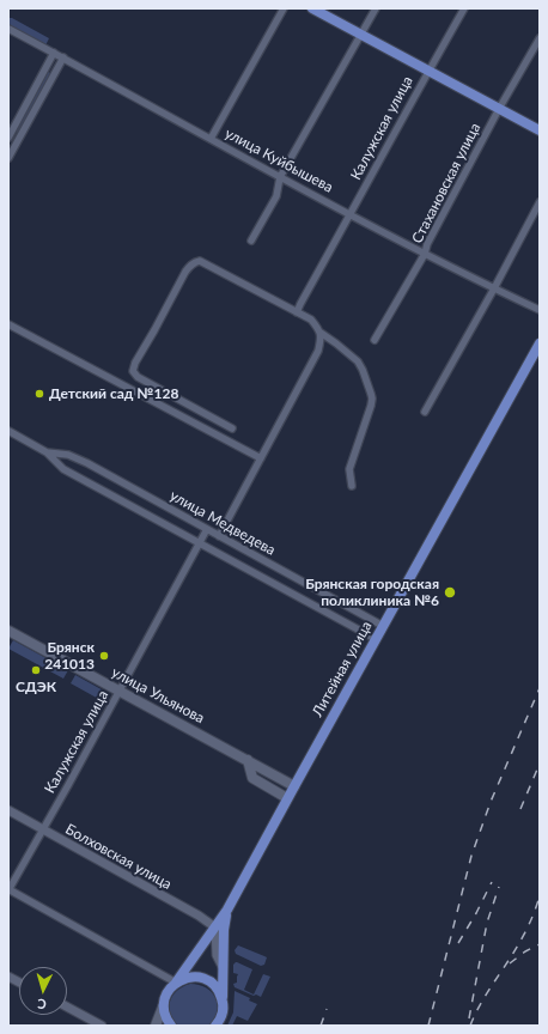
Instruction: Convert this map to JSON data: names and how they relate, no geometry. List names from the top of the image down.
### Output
{
  "streets": {
    "main road": ["Литейная улица", "улица Ульянова"],
    "street": [
      "Калужская улица",
      "улица Куйбышева",
      "Стахановская улица",
      "улица Медведева",
      "Болховская улица"
    ]
  },
  "crossings": [
    ["Калужская улица", "улица Куйбышева"],
    ["Калужская улица", "улица Медведева"],
    ["Калужская улица", "улица Ульянова"],
    ["Калужская улица", "Болховская улица"],
    ["улица Куйбышева", "Стахановская улица"],
    ["улица Медведева", "Литейная улица"],
    ["Литейная улица", "улица Ульянова"],
    ["Литейная улица", "Болховская улица"]
  ],
  "places": [
    "Детский сад №128",
    "Брянская городская поликлиника №6",
    "Брянск 241013",
    "СДЭК"
  ],
  "north": "bottom"
}
